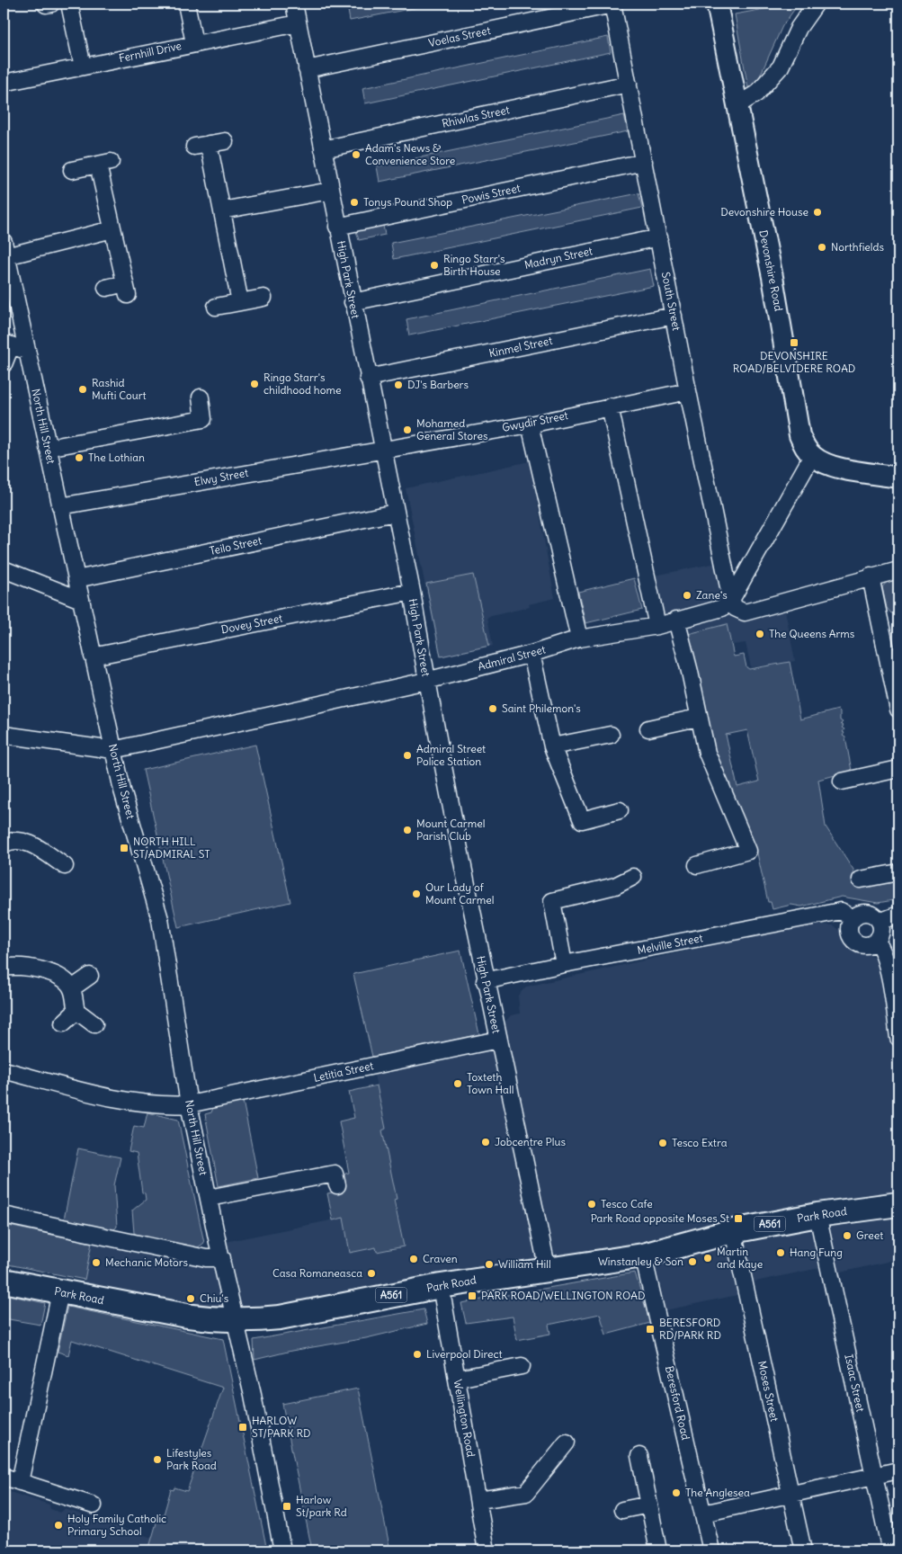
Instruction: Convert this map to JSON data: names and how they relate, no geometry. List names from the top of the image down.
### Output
{
  "streets": {
    "highway": ["Park Road", "A561"],
    "main road": ["Devonshire Road"],
    "street": [
      "Voelas Street",
      "Fernhill Drive",
      "Rhiwlas Street",
      "Powis Street",
      "Madryn Street",
      "High Park Street",
      "South Street",
      "Kinmel Street",
      "Gwydir Street",
      "North Hill Street",
      "Elwy Street",
      "Teilo Street",
      "Dovey Street",
      "Admiral Street",
      "Melville Street",
      "Letitia Street",
      "Isaac Street",
      "Moses Street",
      "Beresford Road",
      "Wellington Road"
    ]
  },
  "crossings": [
    ["Voelas Street", "High Park Street"],
    ["Voelas Street", "South Street"],
    ["Fernhill Drive", "High Park Street"],
    ["Rhiwlas Street", "High Park Street"],
    ["Rhiwlas Street", "South Street"],
    ["Powis Street", "High Park Street"],
    ["Powis Street", "South Street"],
    ["Madryn Street", "High Park Street"],
    ["Madryn Street", "South Street"],
    ["High Park Street", "Kinmel Street"],
    ["High Park Street", "Gwydir Street"],
    ["High Park Street", "Elwy Street"],
    ["High Park Street", "Teilo Street"],
    ["High Park Street", "Dovey Street"],
    ["High Park Street", "Admiral Street"],
    ["High Park Street", "Melville Street"],
    ["High Park Street", "Letitia Street"],
    ["High Park Street", "Park Road"],
    ["South Street", "Kinmel Street"],
    ["South Street", "Gwydir Street"],
    ["South Street", "Admiral Street"],
    ["Gwydir Street", "Elwy Street"],
    ["North Hill Street", "Elwy Street"],
    ["North Hill Street", "Teilo Street"],
    ["North Hill Street", "Dovey Street"],
    ["North Hill Street", "Admiral Street"],
    ["North Hill Street", "Letitia Street"],
    ["North Hill Street", "Park Road"],
    ["Park Road", "Isaac Street"],
    ["Park Road", "Moses Street"],
    ["Park Road", "Beresford Road"],
    ["Park Road", "Wellington Road"]
  ],
  "places": {
    "other": [
      "Adam's News & Convenience Store",
      "Tonys Pound Shop",
      "Devonshire House",
      "Northfields",
      "Ringo Starr's Birth House",
      "Ringo Starr's childhood home",
      "DJ's Barbers",
      "Rashid Mufti Court",
      "Mohamed General Stores",
      "The Lothian",
      "Zane's",
      "The Queens Arms",
      "Saint Philemon's",
      "Admiral Street Police Station",
      "Mount Carmel Parish Club",
      "Our Lady of Mount Carmel",
      "Toxteth Town Hall",
      "Jobcentre Plus",
      "Tesco Extra",
      "Tesco Cafe",
      "Greet",
      "Hang Fung",
      "Martin and Kaye",
      "Craven",
      "Winstanley & Son",
      "Mechanic Motors",
      "William Hill",
      "Casa Romaneasca",
      "Chiu's",
      "Liverpool Direct",
      "Lifestyles Park Road",
      "The Anglesea",
      "Holy Family Catholic Primary School"
    ],
    "transit": [
      "DEVONSHIRE ROAD/BELVIDERE ROAD",
      "NORTH HILL ST/ADMIRAL ST",
      "Park Road opposite Moses St",
      "PARK ROAD/WELLINGTON ROAD",
      "BERESFORD RD/PARK RD",
      "HARLOW ST/PARK RD",
      "Harlow St/park Rd"
    ]
  }
}
